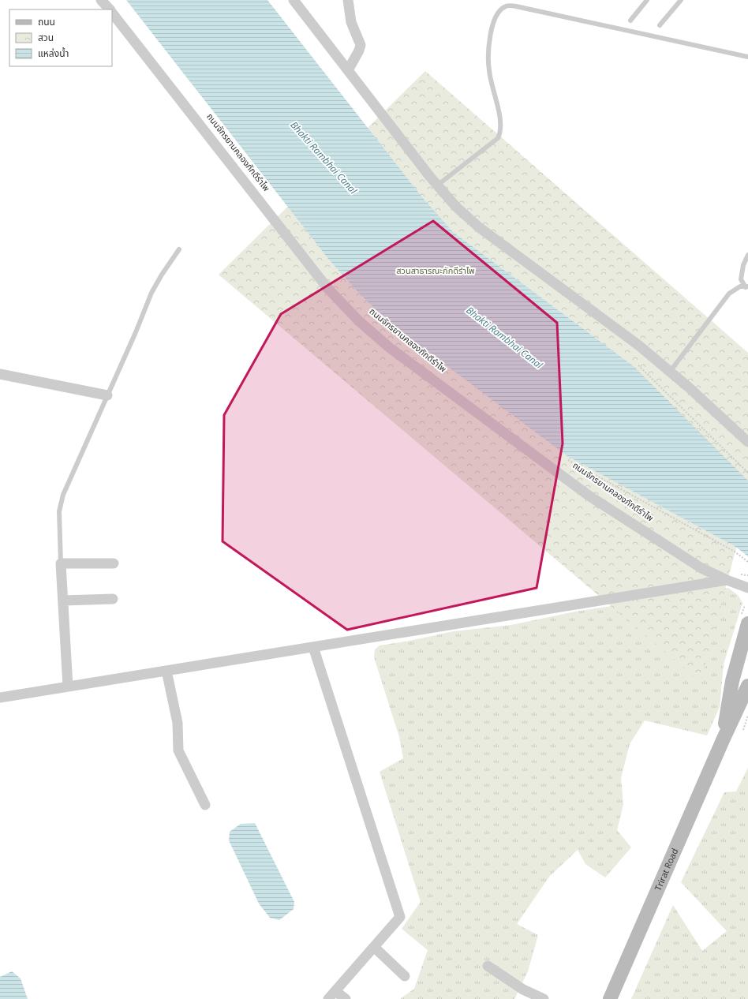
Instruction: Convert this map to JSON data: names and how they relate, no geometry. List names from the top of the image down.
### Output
{
  "streets": {
    "main road": ["Trirat Road"]
  },
  "water": ["Bhakti Rambhai Canal"],
  "parks": ["สวนสาธารณะภักดีรำไพ"],
  "legend": ["ถนน", "สวน", "แหล่งน้ำ"]
}
